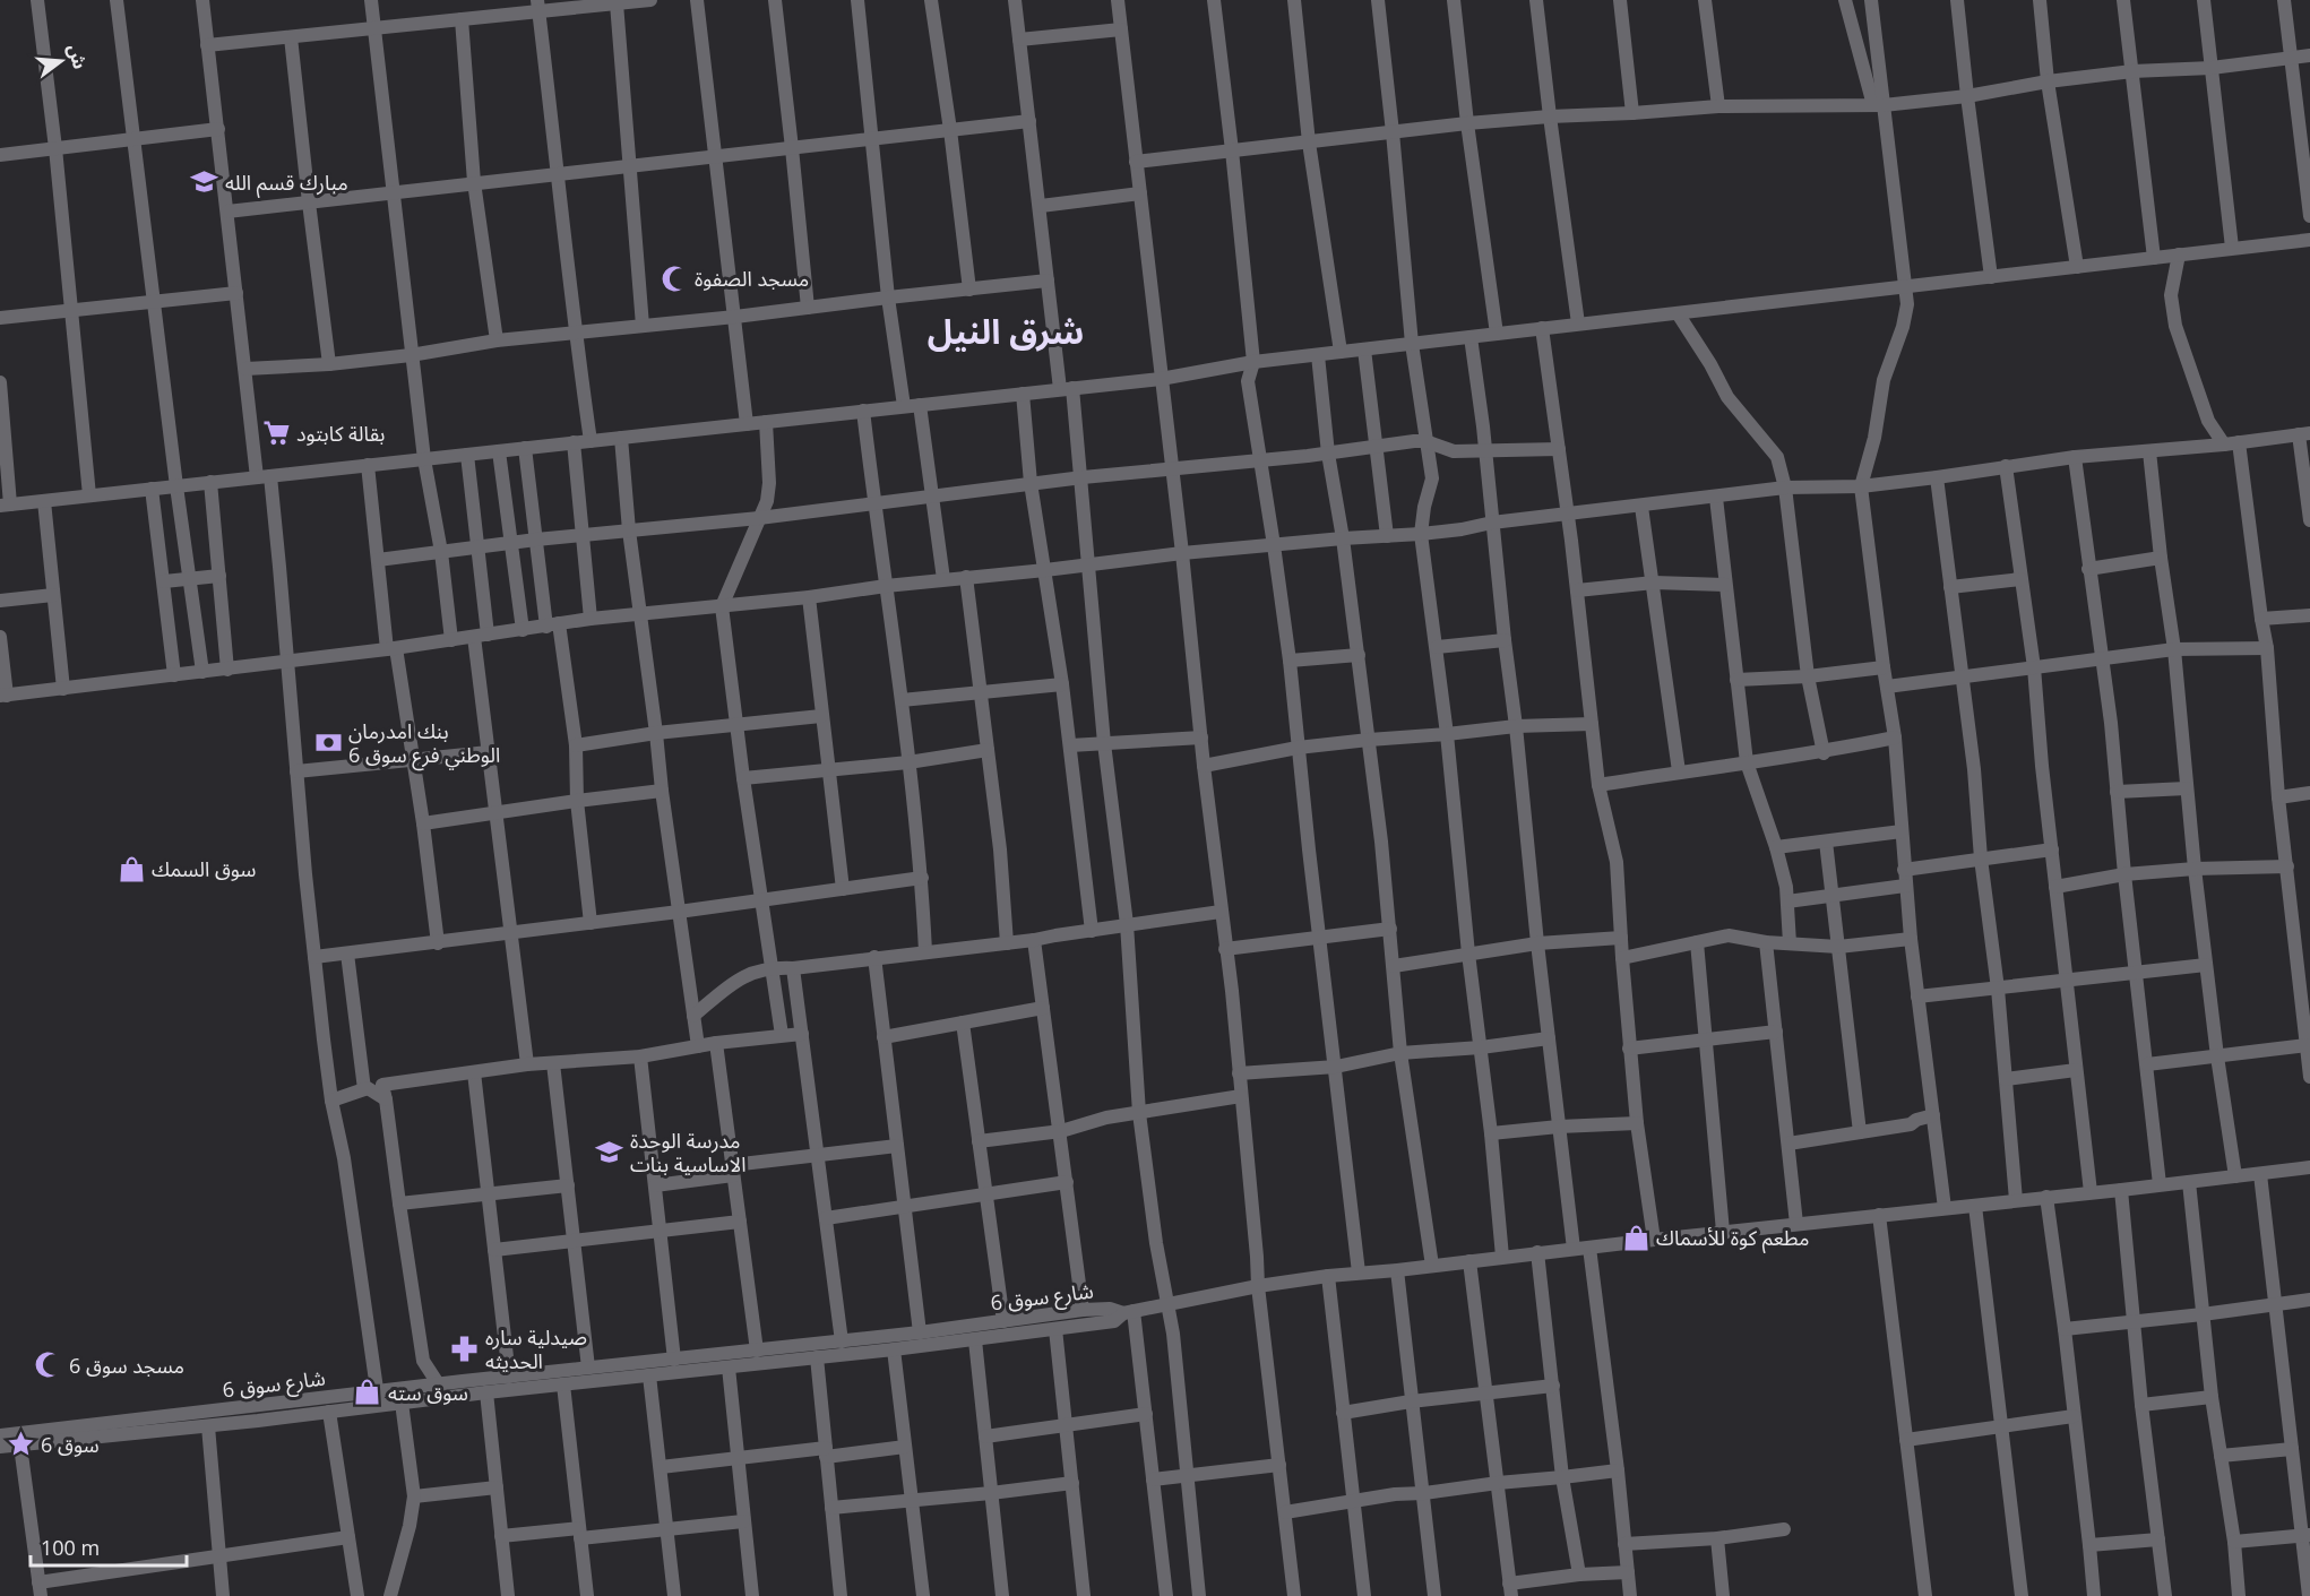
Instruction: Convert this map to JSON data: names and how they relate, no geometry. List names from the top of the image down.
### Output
{
  "streets": {
    "street": ["شارع سوق 6"]
  },
  "districts": ["شرق النيل"],
  "places": {
    "school or university": ["مبارك قسم الله", "مدرسة الوحدة الاساسية بنات"],
    "mosque": ["مسجد الصفوة", "مسجد سوق 6"],
    "supermarket": ["بقالة كابتود"],
    "bank": ["بنك امدرمان الوطني فرع سوق 6"],
    "shop": ["سوق السمك", "مطعم كوة للأسماك", "سوق سته"],
    "pharmacy": ["صيدلية ساره الحديثه"],
    "place": ["سوق 6"]
  },
  "scale_bar": "100 m",
  "north": "right"
}
